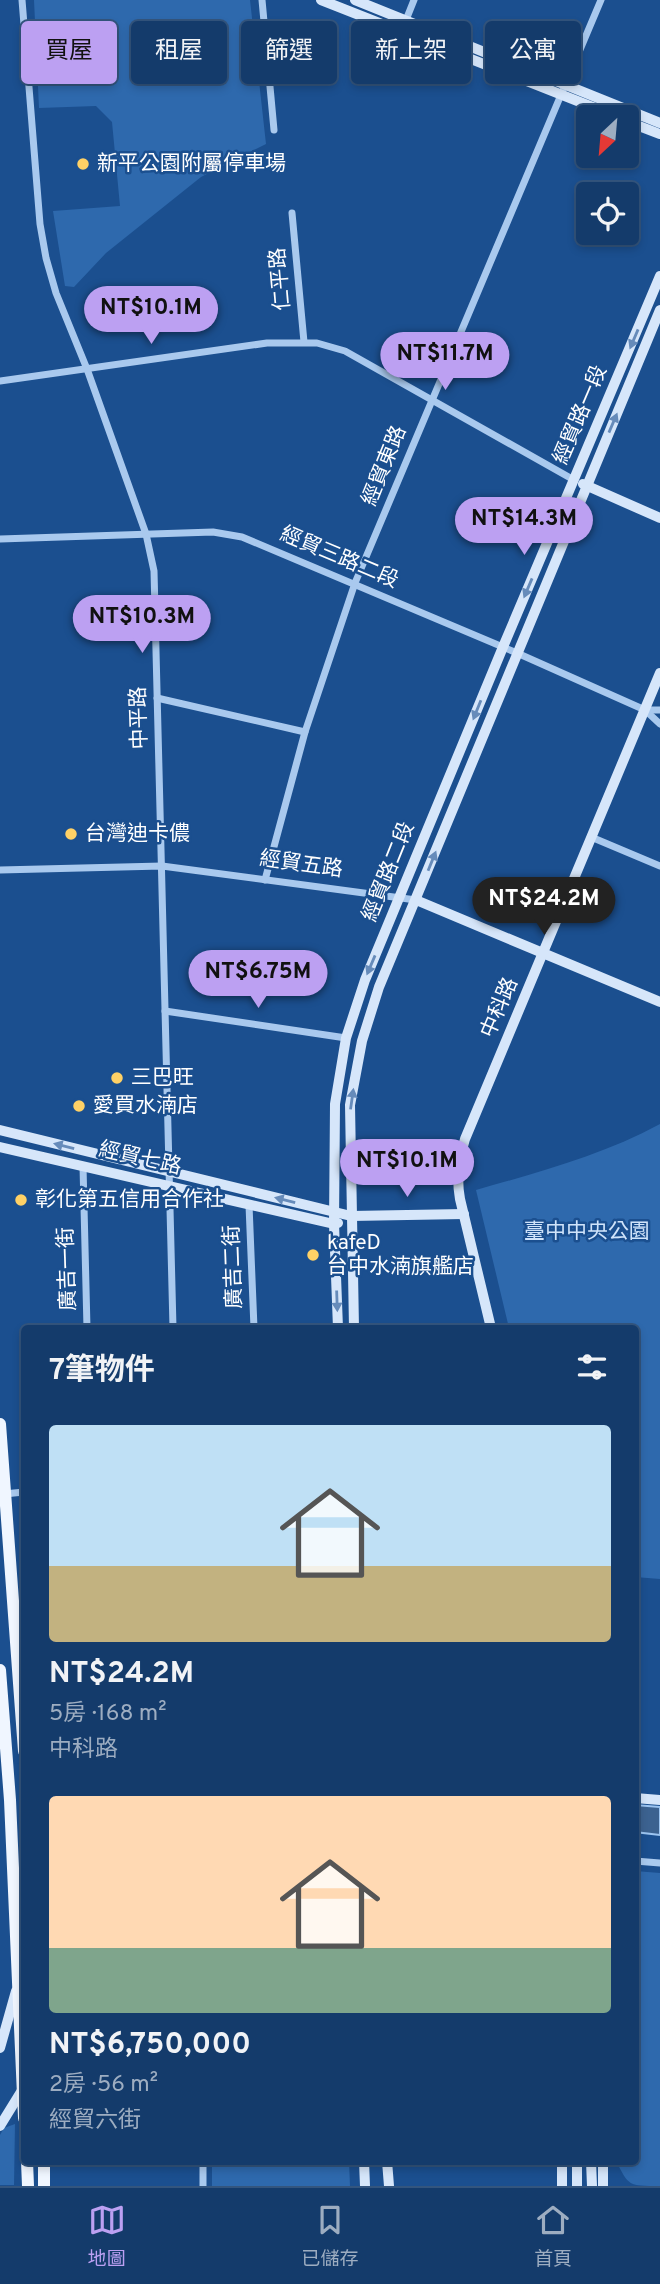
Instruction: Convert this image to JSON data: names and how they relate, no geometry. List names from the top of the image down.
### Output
{
  "streets": {
    "street": [
      "仁平路",
      "經貿路一段",
      "經貿東路",
      "經貿三路二段",
      "中平路",
      "經貿五路",
      "經貿路二段",
      "中科路",
      "經貿七路",
      "廣吉二街",
      "廣吉一街"
    ]
  },
  "crossings": [
    ["經貿路一段", "經貿三路二段"],
    ["經貿路一段", "經貿路二段"],
    ["經貿東路", "經貿三路二段"],
    ["經貿東路", "經貿五路"],
    ["經貿三路二段", "中平路"],
    ["經貿三路二段", "經貿路二段"],
    ["經貿三路二段", "中科路"],
    ["中平路", "經貿五路"],
    ["中平路", "經貿七路"],
    ["經貿五路", "經貿路二段"],
    ["經貿五路", "中科路"],
    ["經貿路二段", "經貿七路"],
    ["中科路", "經貿七路"],
    ["經貿七路", "廣吉二街"],
    ["經貿七路", "廣吉一街"]
  ],
  "parks": ["臺中中央公園"],
  "places": [
    "新平公園附屬停車場",
    "台灣迪卡儂",
    "三巴旺",
    "愛買水湳店",
    "彰化第五信用合作社",
    "kafeD 台中水湳旗艦店"
  ],
  "north": "bottom left",
  "page": {
    "chip": [
      "買屋",
      "租屋",
      "篩選",
      "新上架",
      "公寓"
    ],
    "price": [
      "NT$10.1M",
      "NT$11.7M",
      "NT$14.3M",
      "NT$10.3M",
      "NT$24.2M",
      "NT$6.75M",
      "NT$10.1M"
    ],
    "heading": "7筆物件",
    "list": [
      {
        "name": "NT$24.2M",
        "note": "5房 · 168 m² · 中科路"
      },
      {
        "name": "NT$6,750,000",
        "note": "2房 · 56 m² · 經貿六街"
      }
    ],
    "tabs": ["地圖", "已儲存", "首頁"]
  }
}
